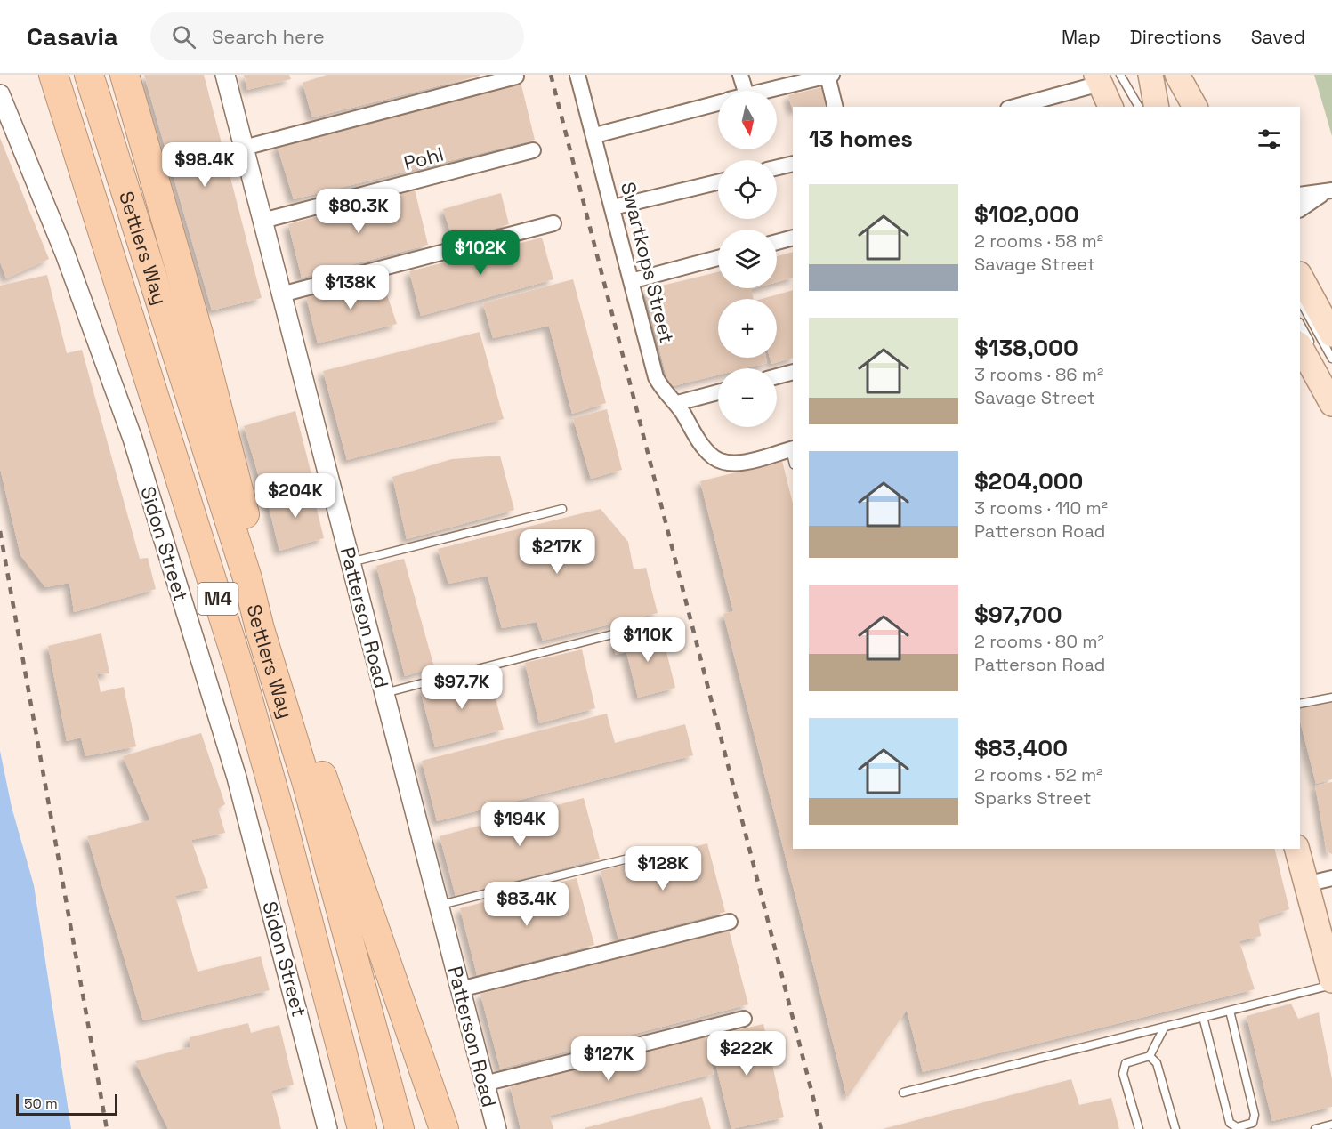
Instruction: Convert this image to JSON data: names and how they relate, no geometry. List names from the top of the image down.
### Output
{
  "streets": {
    "highway": ["Settlers Way", "M4"],
    "street": [
      "Pohl",
      "Swartkops Street",
      "Sidon Street",
      "Patterson Road"
    ]
  },
  "crossings": [
    ["Pohl", "Patterson Road"]
  ],
  "scale_bar": "50 m",
  "north": "bottom",
  "page": {
    "header": "Casavia",
    "search": "Search here",
    "nav": ["Map", "Directions", "Saved"],
    "map_buttons": ["+", "−"],
    "heading": "13 homes",
    "price": [
      "$98.4K",
      "$80.3K",
      "$102K",
      "$138K",
      "$204K",
      "$217K",
      "$110K",
      "$97.7K",
      "$194K",
      "$128K",
      "$83.4K",
      "$222K",
      "$127K"
    ],
    "list": [
      {
        "name": "$102,000",
        "note": "2 rooms · 58 m² · Savage Street"
      },
      {
        "name": "$138,000",
        "note": "3 rooms · 86 m² · Savage Street"
      },
      {
        "name": "$204,000",
        "note": "3 rooms · 110 m² · Patterson Road"
      },
      {
        "name": "$97,700",
        "note": "2 rooms · 80 m² · Patterson Road"
      },
      {
        "name": "$83,400",
        "note": "2 rooms · 52 m² · Sparks Street"
      }
    ],
    "scale": "50 m"
  }
}
